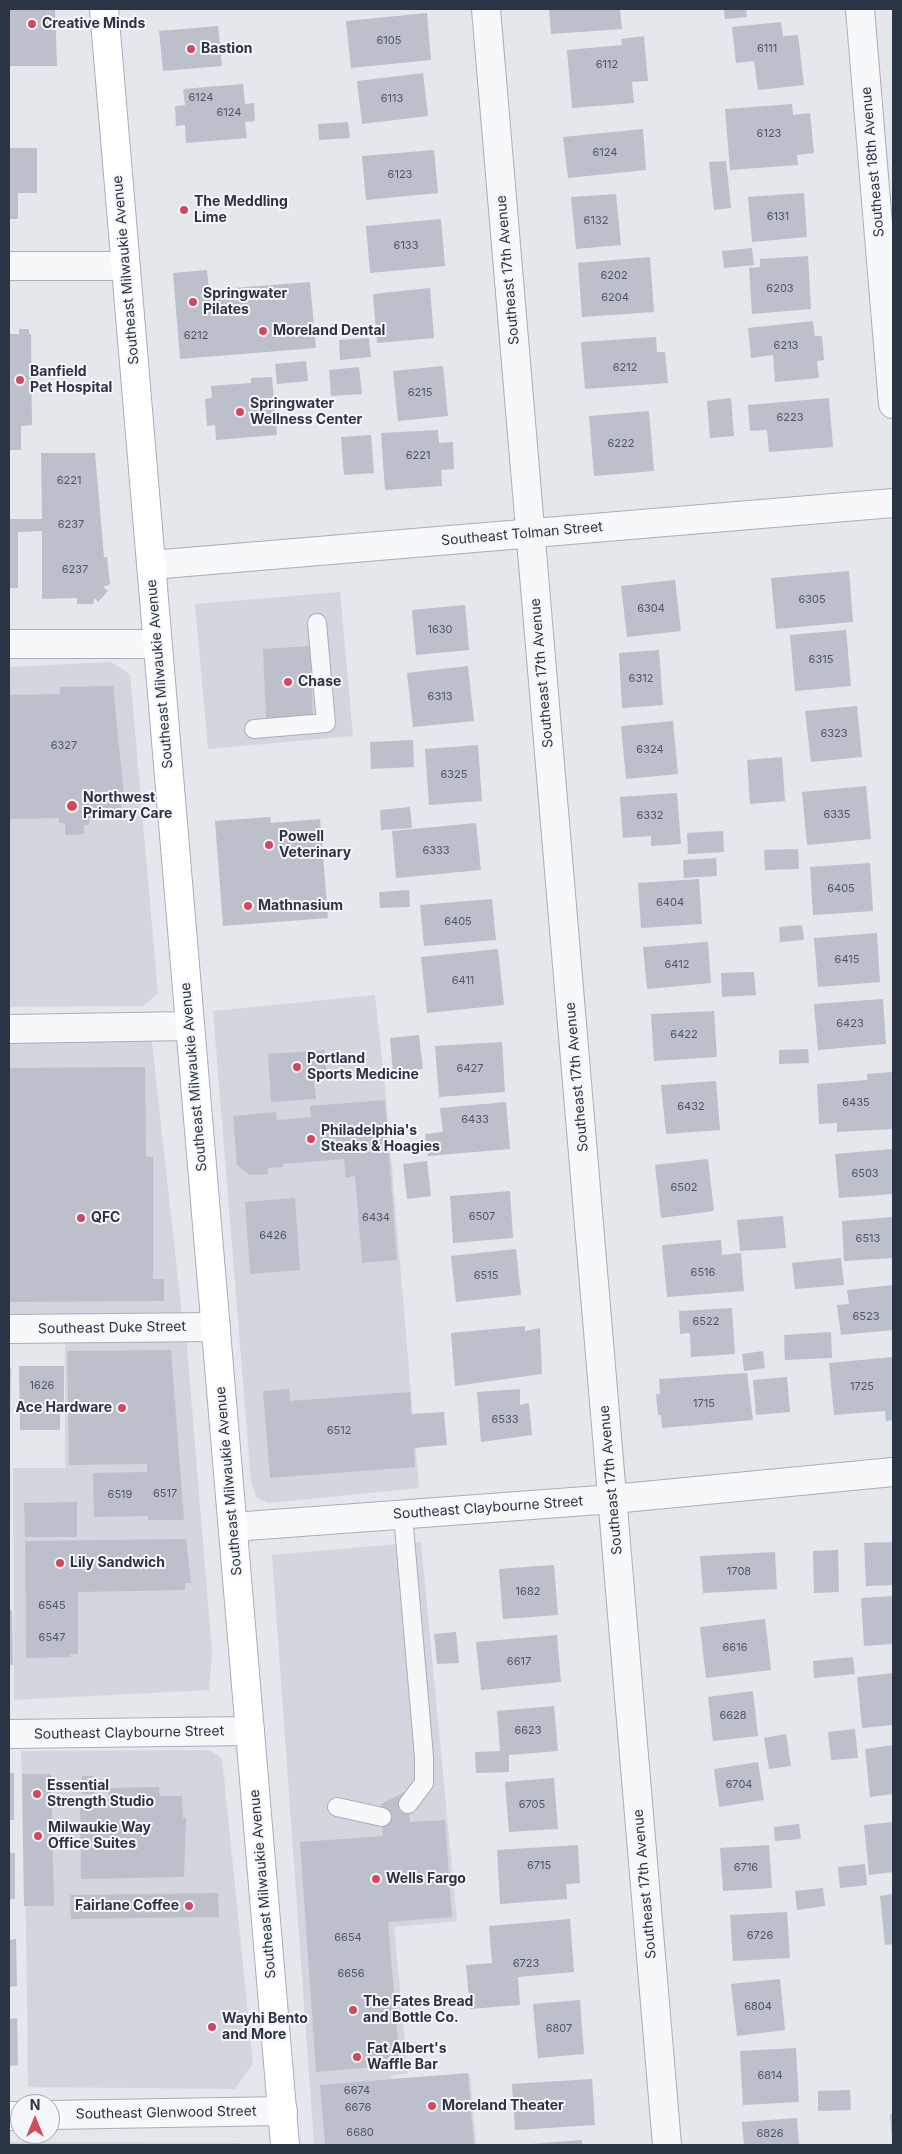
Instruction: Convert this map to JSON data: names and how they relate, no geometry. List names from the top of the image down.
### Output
{
  "streets": {
    "main road": ["Southeast Milwaukie Avenue"],
    "street": [
      "Southeast 18th Avenue",
      "Southeast 17th Avenue",
      "Southeast Tolman Street",
      "Southeast Duke Street",
      "Southeast Claybourne Street",
      "Southeast Glenwood Street"
    ]
  },
  "crossings": [
    ["Southeast Milwaukie Avenue", "Southeast Tolman Street"],
    ["Southeast Milwaukie Avenue", "Southeast Duke Street"],
    ["Southeast Milwaukie Avenue", "Southeast Claybourne Street"],
    ["Southeast Milwaukie Avenue", "Southeast Glenwood Street"],
    ["Southeast 17th Avenue", "Southeast Tolman Street"],
    ["Southeast 17th Avenue", "Southeast Claybourne Street"]
  ],
  "places": [
    "Creative Minds",
    "Bastion",
    "The Meddling Lime",
    "Springwater Pilates",
    "Moreland Dental",
    "Banfield Pet Hospital",
    "Springwater Wellness Center",
    "Chase",
    "Northwest Primary Care",
    "Powell Veterinary",
    "Mathnasium",
    "Portland Sports Medicine",
    "Philadelphia's Steaks & Hoagies",
    "QFC",
    "Ace Hardware",
    "Lily Sandwich",
    "Essential Strength Studio",
    "Milwaukie Way Office Suites",
    "Wells Fargo",
    "Fairlane Coffee",
    "The Fates Bread and Bottle Co.",
    "Wayhi Bento and More",
    "Fat Albert's Waffle Bar",
    "Moreland Theater"
  ],
  "house_numbers": [
    "6105",
    "6111",
    "6112",
    "6124",
    "6113",
    "6124",
    "6123",
    "6124",
    "6123",
    "6131",
    "6132",
    "6133",
    "6202",
    "6203",
    "6204",
    "6212",
    "6213",
    "6212",
    "6215",
    "6223",
    "6222",
    "6221",
    "6221",
    "6237",
    "6237",
    "6305",
    "6304",
    "1630",
    "6315",
    "6312",
    "6313",
    "6323",
    "6327",
    "6324",
    "6325",
    "6335",
    "6332",
    "6333",
    "6405",
    "6404",
    "6405",
    "6415",
    "6412",
    "6411",
    "6423",
    "6422",
    "6427",
    "6435",
    "6432",
    "6433",
    "6503",
    "6502",
    "6507",
    "6434",
    "6426",
    "6513",
    "6516",
    "6515",
    "6523",
    "6522",
    "1626",
    "1725",
    "1715",
    "6533",
    "6512",
    "6517",
    "6519",
    "1708",
    "1682",
    "6545",
    "6547",
    "6616",
    "6617",
    "6628",
    "6623",
    "6704",
    "6705",
    "6715",
    "6716",
    "6726",
    "6654",
    "6723",
    "6656",
    "6804",
    "6807",
    "6814",
    "6674",
    "6676",
    "6680",
    "6826"
  ],
  "north": "top"
}
